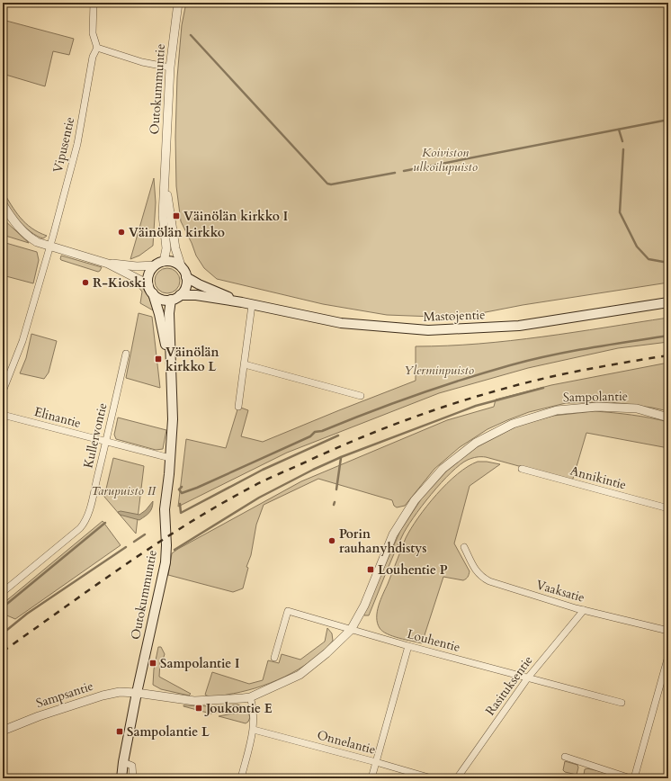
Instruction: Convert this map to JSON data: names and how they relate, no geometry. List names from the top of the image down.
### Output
{
  "streets": {
    "main road": ["Outokummuntie", "Mastojentie"],
    "street": [
      "Vipusentie",
      "Sampolantie",
      "Elinantie",
      "Kullervontie",
      "Annikintie",
      "Vaaksatie",
      "Louhentie",
      "Rasituksentie",
      "Sampsantie",
      "Onnelantie"
    ]
  },
  "crossings": [
    ["Outokummuntie", "Mastojentie"],
    ["Outokummuntie", "Sampolantie"],
    ["Outokummuntie", "Elinantie"],
    ["Outokummuntie", "Sampsantie"],
    ["Sampolantie", "Louhentie"],
    ["Sampolantie", "Sampsantie"],
    ["Elinantie", "Kullervontie"],
    ["Vaaksatie", "Rasituksentie"],
    ["Louhentie", "Rasituksentie"]
  ],
  "parks": ["Koiviston ulkoilupuisto", "Ylerminpuisto", "Tarupuisto II"],
  "places": {
    "transit": [
      "Väinölän kirkko I",
      "Väinölän kirkko L",
      "Louhentie P",
      "Sampolantie I",
      "Joukontie E",
      "Sampolantie L"
    ],
    "other": ["Väinölän kirkko", "R-Kioski", "Porin rauhanyhdistys"]
  }
}
